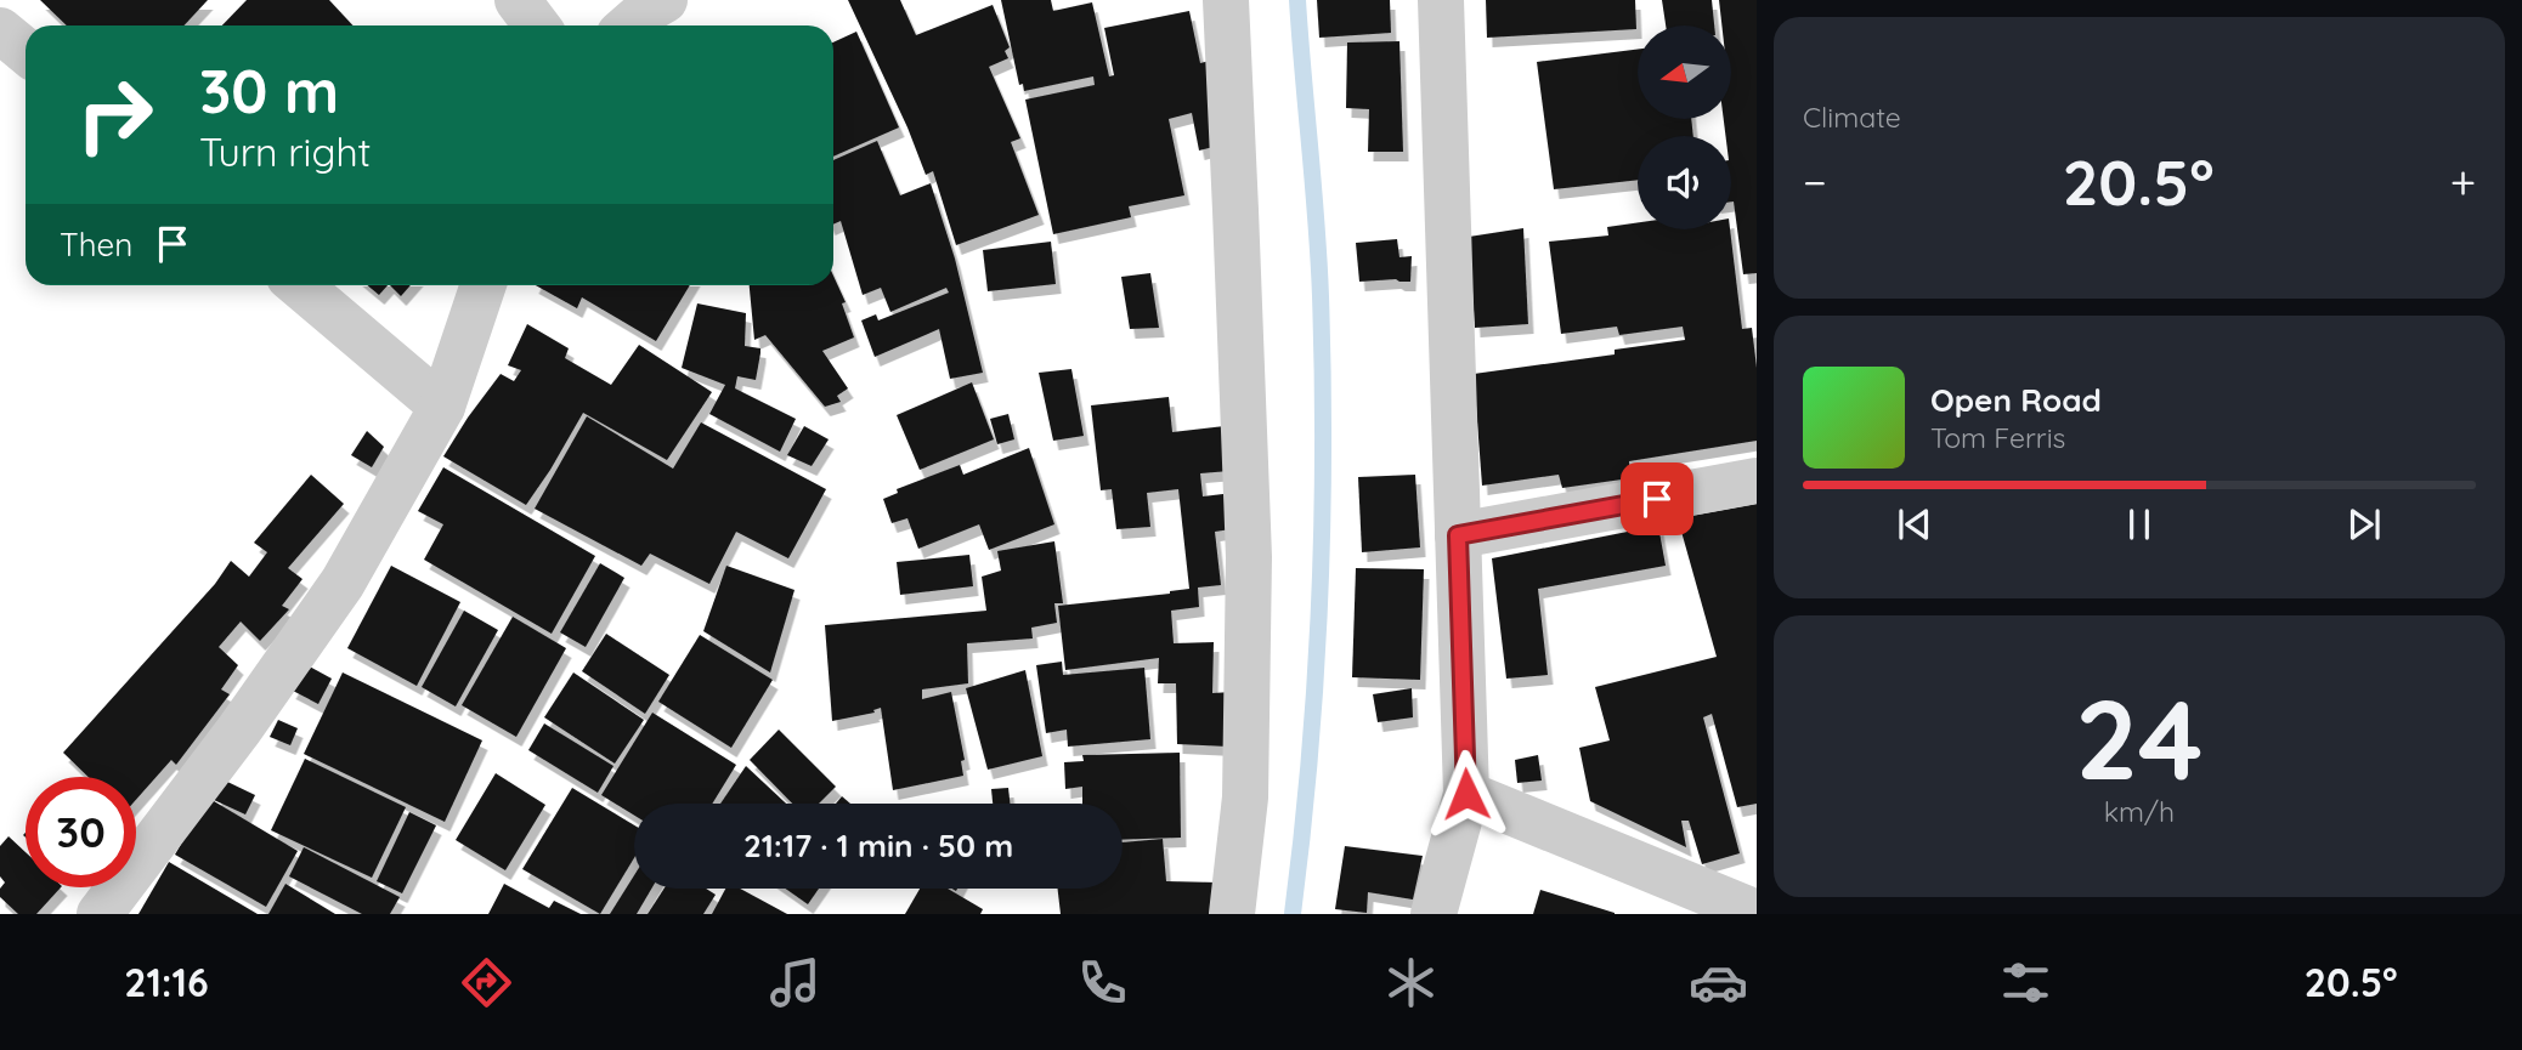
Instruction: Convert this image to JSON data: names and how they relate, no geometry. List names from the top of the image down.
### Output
{
  "north": "left",
  "page": {
    "tile": [
      "Climate",
      ["24", "km/h"]
    ],
    "turn": ["30 m", "Turn right"],
    "heat": ["−", "20.5°", "+"],
    "then": "Then",
    "song": ["Open Road", "Tom Ferris"],
    "limit": "30",
    "trip": "21:17 · 1 min · 50 m",
    "tabs": ["21:16", "20.5°"]
  }
}
